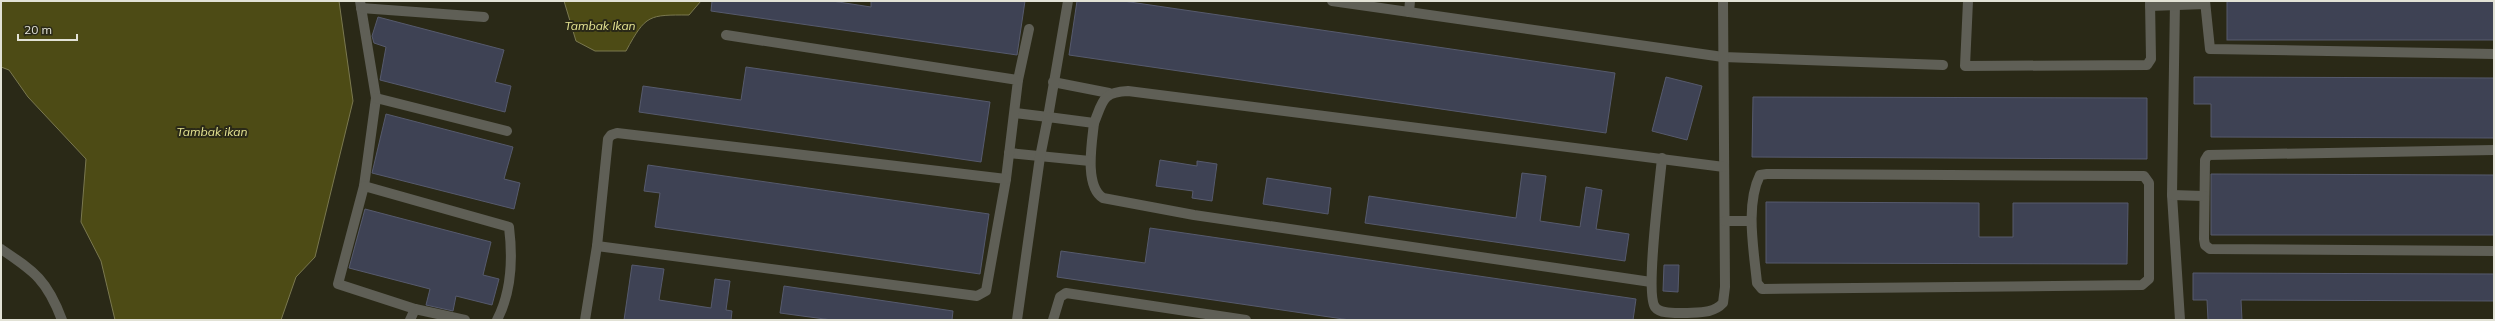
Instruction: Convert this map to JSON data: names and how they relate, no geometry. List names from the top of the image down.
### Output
{
  "water": ["Tambak Ikan", "Tambak ikan"],
  "scale_bar": "20 m"
}
